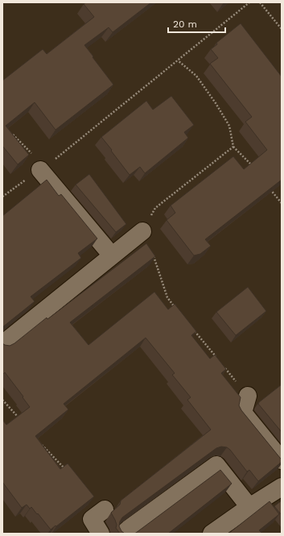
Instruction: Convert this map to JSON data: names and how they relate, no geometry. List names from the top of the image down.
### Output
{
  "scale_bar": "20 m"
}
